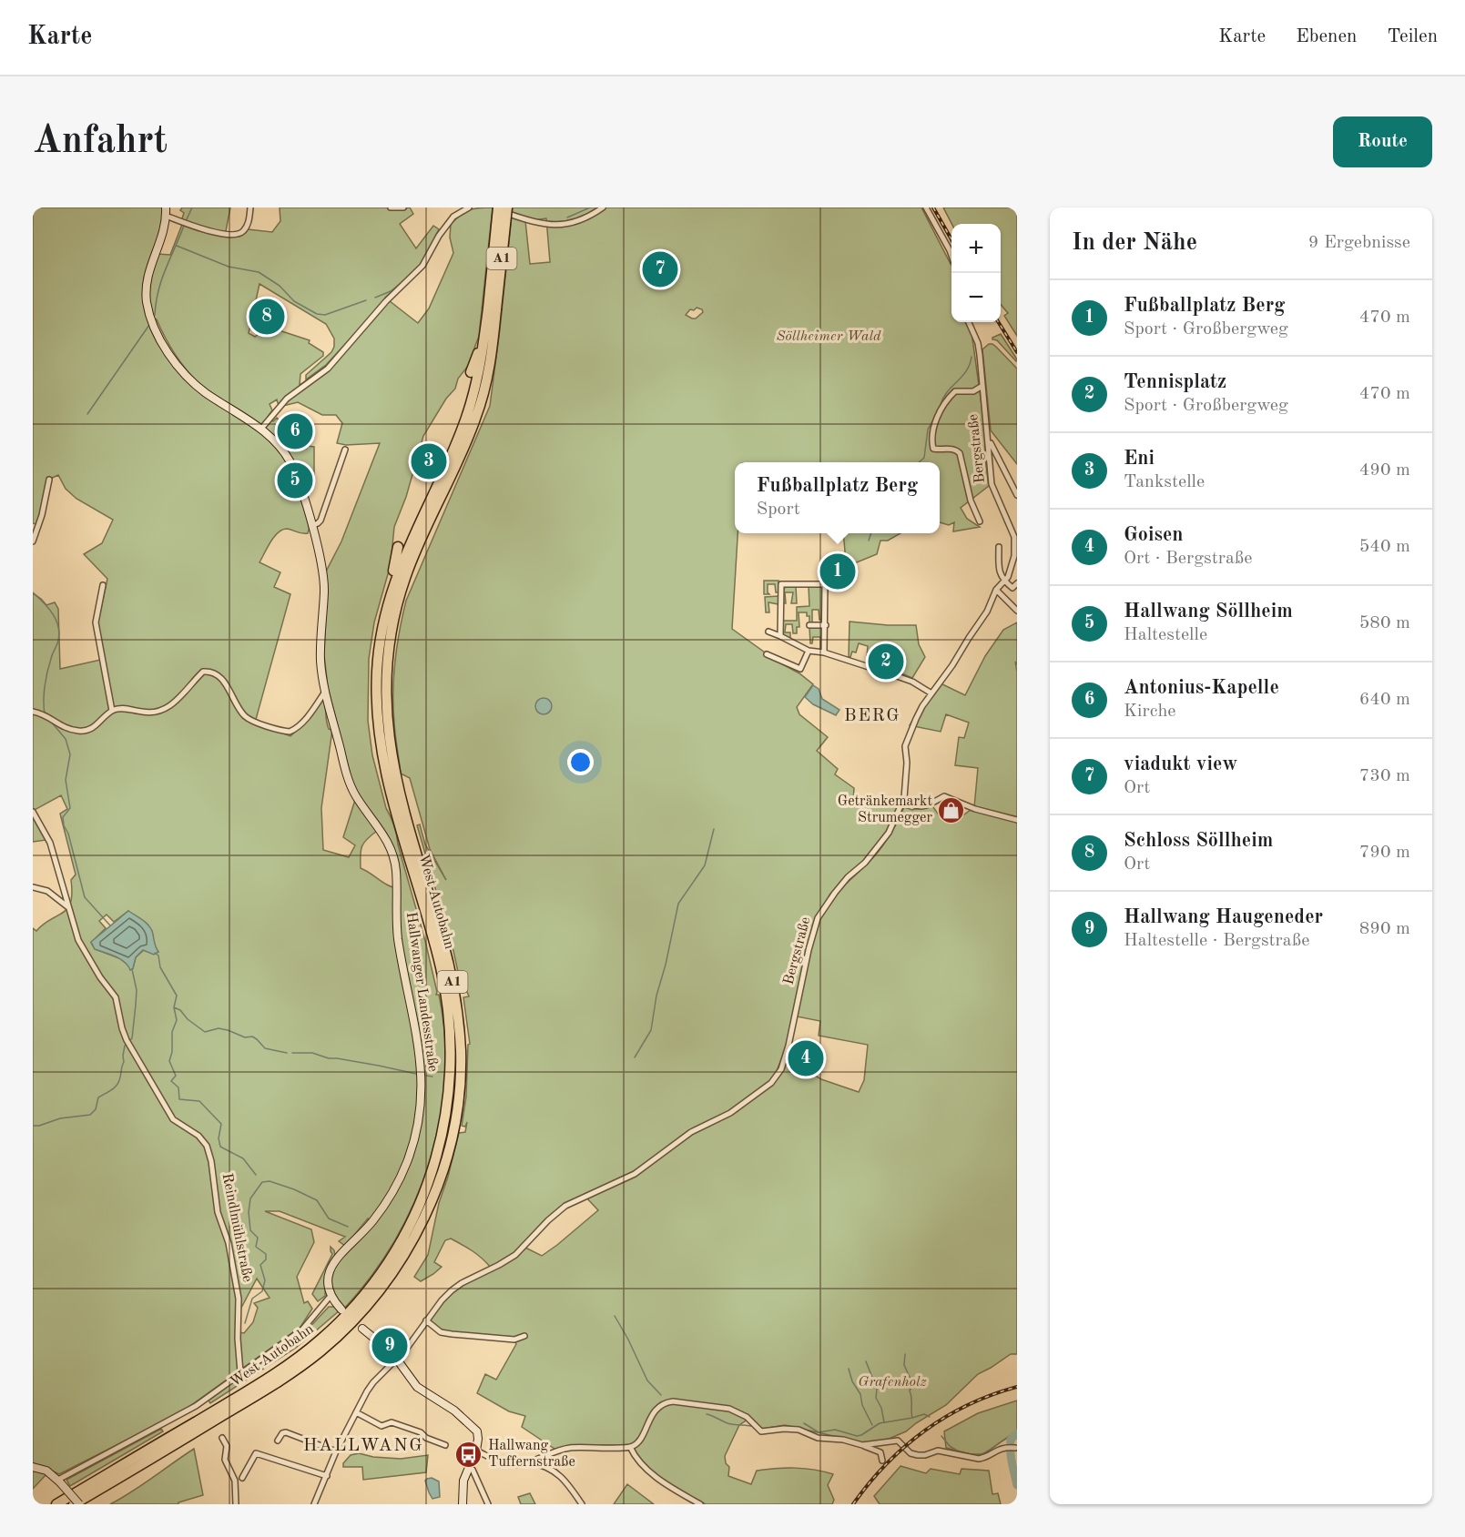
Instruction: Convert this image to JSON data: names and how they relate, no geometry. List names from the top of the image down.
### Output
{
  "streets": {
    "highway": ["A1", "West Autobahn"],
    "street": ["Bergstraße", "Hallwanger Landesstraße", "Reindlmühlstraße"]
  },
  "crossings": [
    ["A1", "West Autobahn"]
  ],
  "districts": ["BERG", "HALLWANG"],
  "parks": ["Söllheimer Wald", "Grafenholz"],
  "places": {
    "shop": ["Getränkemarkt Strumegger"],
    "bus stop": ["Hallwang Tuffernstraße"]
  },
  "page": {
    "header": "Karte",
    "nav": ["Karte", "Ebenen", "Teilen"],
    "buttons": "Route",
    "title": "Anfahrt",
    "heading": ["In der Nähe", "9 Ergebnisse"],
    "map_buttons": ["+", "−"],
    "pins": [
      "7",
      "8",
      "6",
      "3",
      "5",
      "1",
      "2",
      "4",
      "9"
    ],
    "list": [
      {
        "mark": "1",
        "name": "Fußballplatz Berg",
        "note": "Sport · Großbergweg",
        "value": "470 m"
      },
      {
        "mark": "2",
        "name": "Tennisplatz",
        "note": "Sport · Großbergweg",
        "value": "470 m"
      },
      {
        "mark": "3",
        "name": "Eni",
        "note": "Tankstelle",
        "value": "490 m"
      },
      {
        "mark": "4",
        "name": "Goisen",
        "note": "Ort · Bergstraße",
        "value": "540 m"
      },
      {
        "mark": "5",
        "name": "Hallwang Söllheim",
        "note": "Haltestelle",
        "value": "580 m"
      },
      {
        "mark": "6",
        "name": "Antonius-Kapelle",
        "note": "Kirche",
        "value": "640 m"
      },
      {
        "mark": "7",
        "name": "viadukt view",
        "note": "Ort",
        "value": "730 m"
      },
      {
        "mark": "8",
        "name": "Schloss Söllheim",
        "note": "Ort",
        "value": "790 m"
      },
      {
        "mark": "9",
        "name": "Hallwang Haugeneder",
        "note": "Haltestelle · Bergstraße",
        "value": "890 m"
      }
    ],
    "popup": ["Fußballplatz Berg", "Sport"]
  }
}
